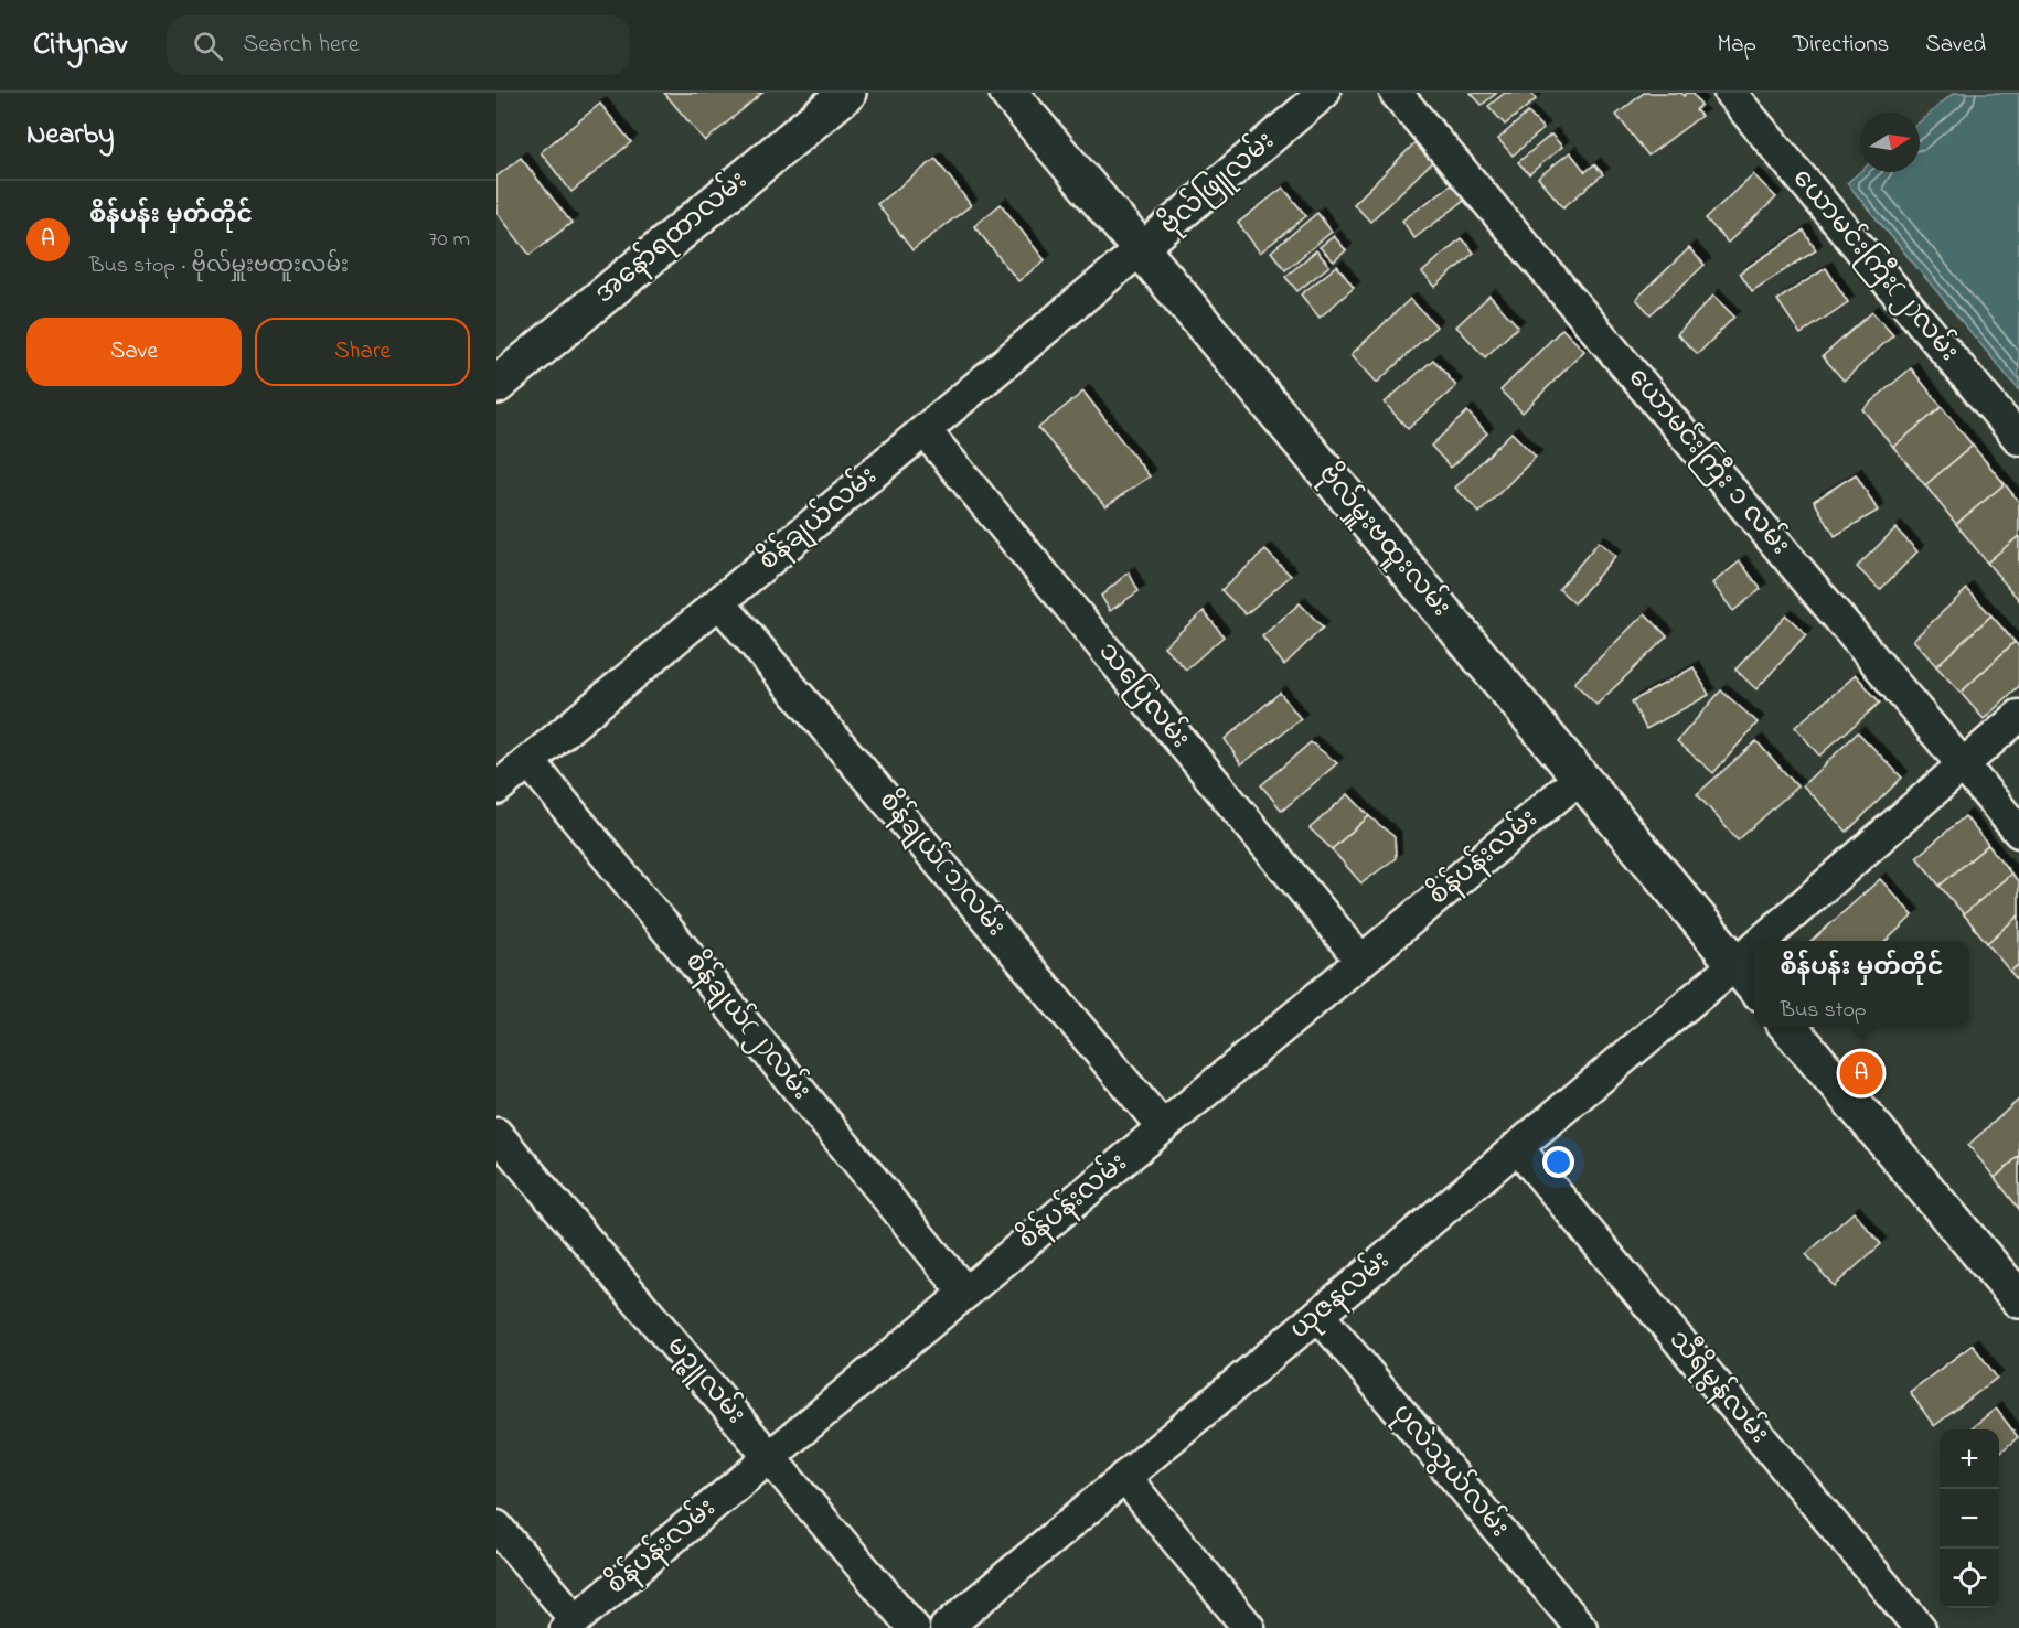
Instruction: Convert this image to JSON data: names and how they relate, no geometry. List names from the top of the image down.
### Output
{
  "streets": {
    "main road": ["အနော်ရထာလမ်း", "ဗိုလ်မှူးဗထူးလမ်း"],
    "street": [
      "ဗိုလ်ဖြူလမ်း",
      "ယောမင်းကြီး(၂)လမ်း",
      "ယောမင်းကြီး ၁ လမ်း",
      "စိန်ချယ်လမ်း",
      "သပြေလမ်း",
      "စိန်ပန်းလမ်း",
      "စိန်ချယ်(၁)လမ်း",
      "စိန်ချယ်(၂)လမ်း",
      "ယုဇနလမ်း",
      "မဉ္ဇူလမ်း",
      "သီရိမွန်လမ်း",
      "ပုလဲသွယ်လမ်း"
    ]
  },
  "crossings": [
    ["ဗိုလ်ဖြူလမ်း", "စိန်ချယ်လမ်း"],
    ["ဗိုလ်ဖြူလမ်း", "ဗိုလ်မှူးဗထူးလမ်း"],
    ["ယောမင်းကြီး ၁ လမ်း", "ယုဇနလမ်း"],
    ["စိန်ချယ်လမ်း", "ဗိုလ်မှူးဗထူးလမ်း"],
    ["စိန်ချယ်လမ်း", "သပြေလမ်း"],
    ["စိန်ချယ်လမ်း", "စိန်ချယ်(၁)လမ်း"],
    ["စိန်ချယ်လမ်း", "စိန်ချယ်(၂)လမ်း"],
    ["ဗိုလ်မှူးဗထူးလမ်း", "စိန်ပန်းလမ်း"],
    ["ဗိုလ်မှူးဗထူးလမ်း", "ယုဇနလမ်း"],
    ["သပြေလမ်း", "စိန်ပန်းလမ်း"],
    ["စိန်ပန်းလမ်း", "စိန်ချယ်(၁)လမ်း"],
    ["စိန်ပန်းလမ်း", "စိန်ချယ်(၂)လမ်း"],
    ["စိန်ပန်းလမ်း", "မဉ္ဇူလမ်း"],
    ["ယုဇနလမ်း", "သီရိမွန်လမ်း"],
    ["ယုဇနလမ်း", "ပုလဲသွယ်လမ်း"]
  ],
  "north": "right",
  "page": {
    "header": "Citynav",
    "search": "Search here",
    "nav": ["Map", "Directions", "Saved"],
    "heading": "Nearby",
    "list": [
      {
        "mark": "A",
        "name": "စိန်ပန်း မှတ်တိုင်",
        "note": "Bus stop · ဗိုလ်မှူးဗထူးလမ်း",
        "value": "70 m"
      }
    ],
    "buttons": ["Save", "Share"],
    "popup": ["စိန်ပန်း မှတ်တိုင်", "Bus stop"],
    "pins": "A",
    "map_buttons": ["+", "−"]
  }
}
